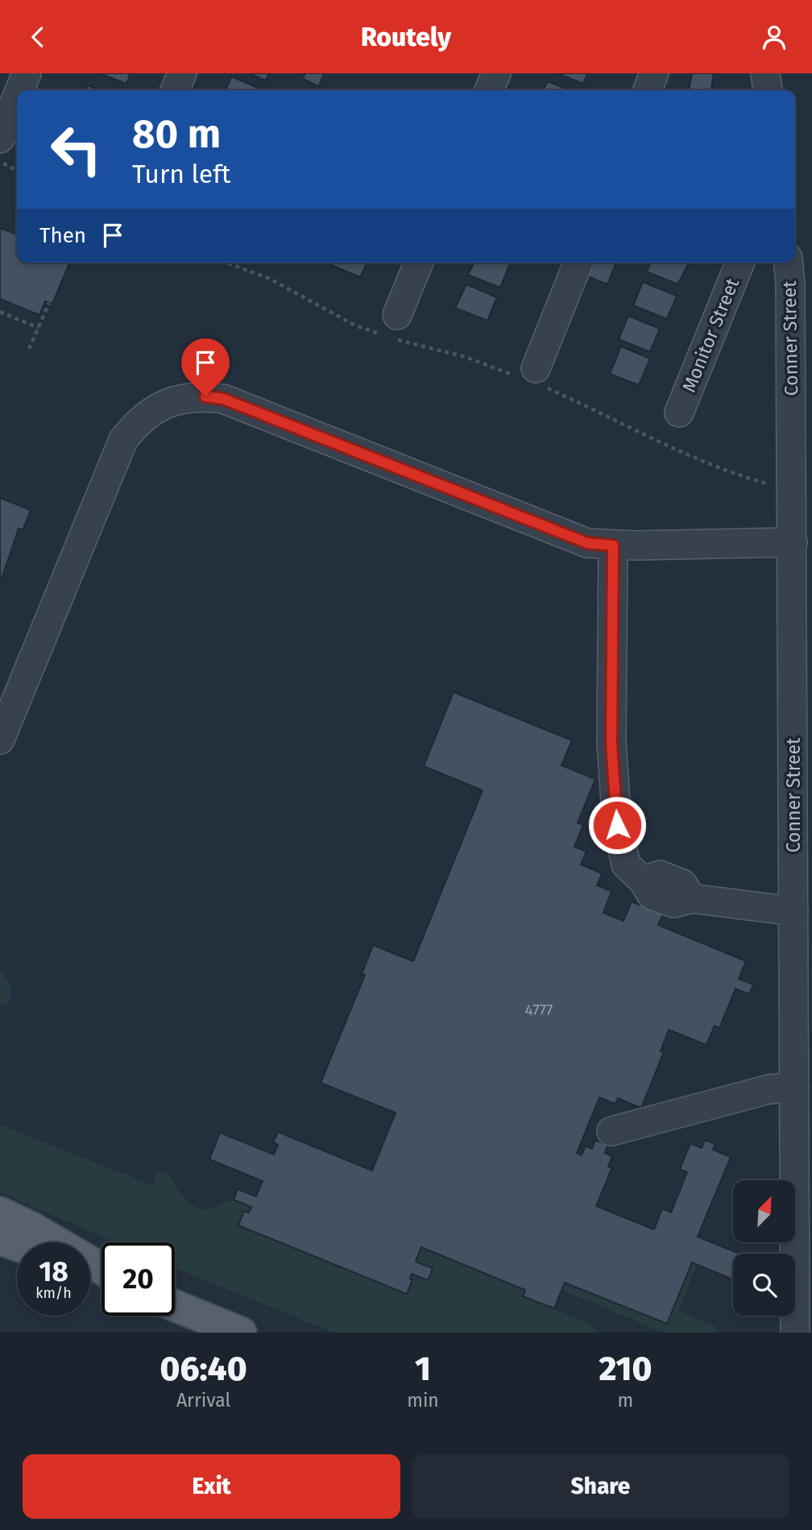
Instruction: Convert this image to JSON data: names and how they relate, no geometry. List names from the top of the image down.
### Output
{
  "streets": {
    "street": ["Monitor Street", "Conner Street"]
  },
  "house_numbers": ["4777"],
  "north": "top right",
  "page": {
    "header": "Routely",
    "turn": ["80 m", "Turn left"],
    "then": "Then",
    "speed": "18 km/h",
    "limit": "20",
    "eta": [
      "06:40",
      "Arrival",
      "1",
      "min",
      "210",
      "m"
    ],
    "buttons": ["Exit", "Share"]
  }
}
